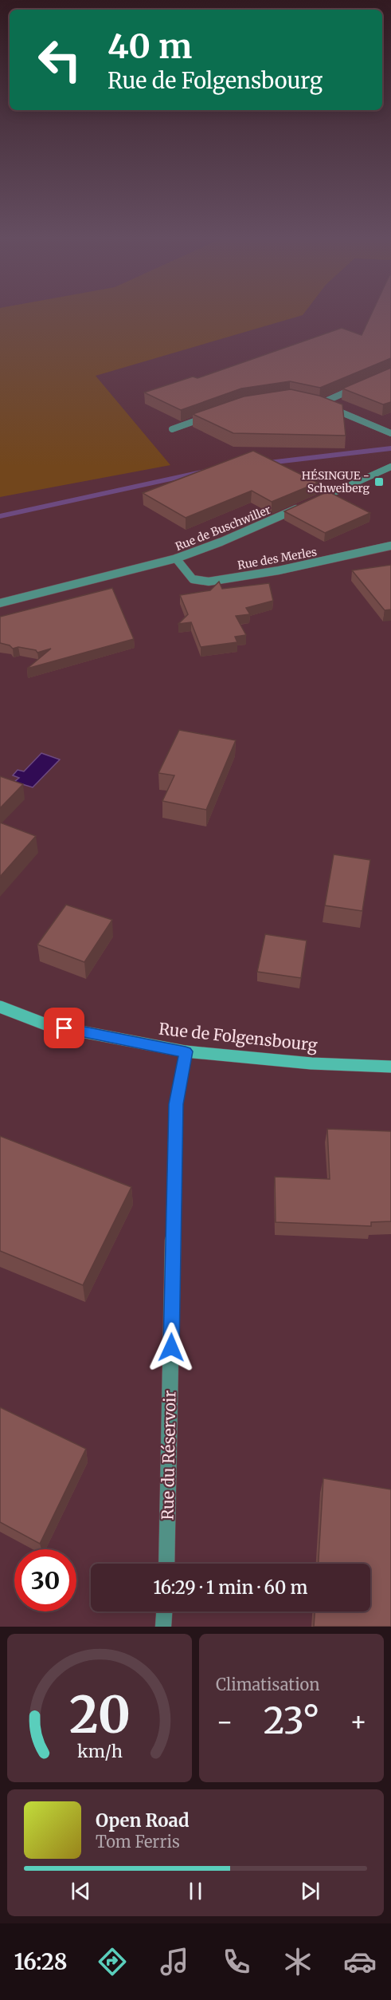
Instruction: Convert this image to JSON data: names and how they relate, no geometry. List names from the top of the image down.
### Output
{
  "streets": {
    "main road": ["Rue de Folgensbourg"],
    "street": ["Rue de Buschwiller", "Rue des Merles", "Rue du Réservoir"]
  },
  "crossings": [
    ["Rue de Buschwiller", "Rue des Merles"],
    ["Rue de Folgensbourg", "Rue du Réservoir"]
  ],
  "places": {
    "transit": ["HÉSINGUE - Schweiberg"]
  },
  "page": {
    "turn": ["40 m", "Rue de Folgensbourg"],
    "limit": "30",
    "trip": "16:29 · 1 min · 60 m",
    "tile": "Climatisation",
    "heat": ["−", "23°", "+"],
    "song": ["Open Road", "Tom Ferris"],
    "tabs": "16:28",
    "gauge": ["20", "km/h"]
  }
}
